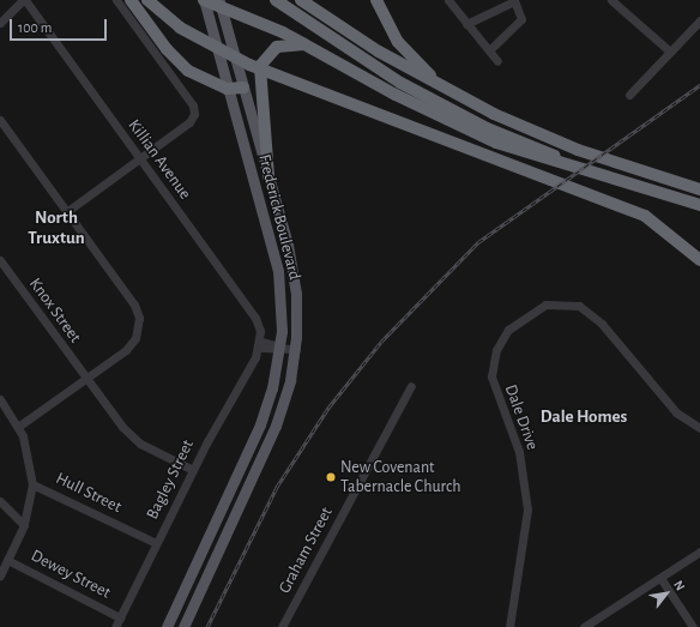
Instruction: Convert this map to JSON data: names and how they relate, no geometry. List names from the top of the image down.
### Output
{
  "streets": {
    "main road": ["Frederick Boulevard"],
    "street": [
      "Killian Avenue",
      "Knox Street",
      "Dale Drive",
      "Bagley Street",
      "Hull Street",
      "Graham Street",
      "Dewey Street"
    ]
  },
  "crossings": [
    ["Killian Avenue", "Bagley Street"],
    ["Knox Street", "Bagley Street"],
    ["Bagley Street", "Hull Street"],
    ["Bagley Street", "Dewey Street"]
  ],
  "districts": ["North Truxtun", "Dale Homes"],
  "places": ["New Covenant Tabernacle Church"],
  "scale_bar": "100 m",
  "north": "top right"
}
